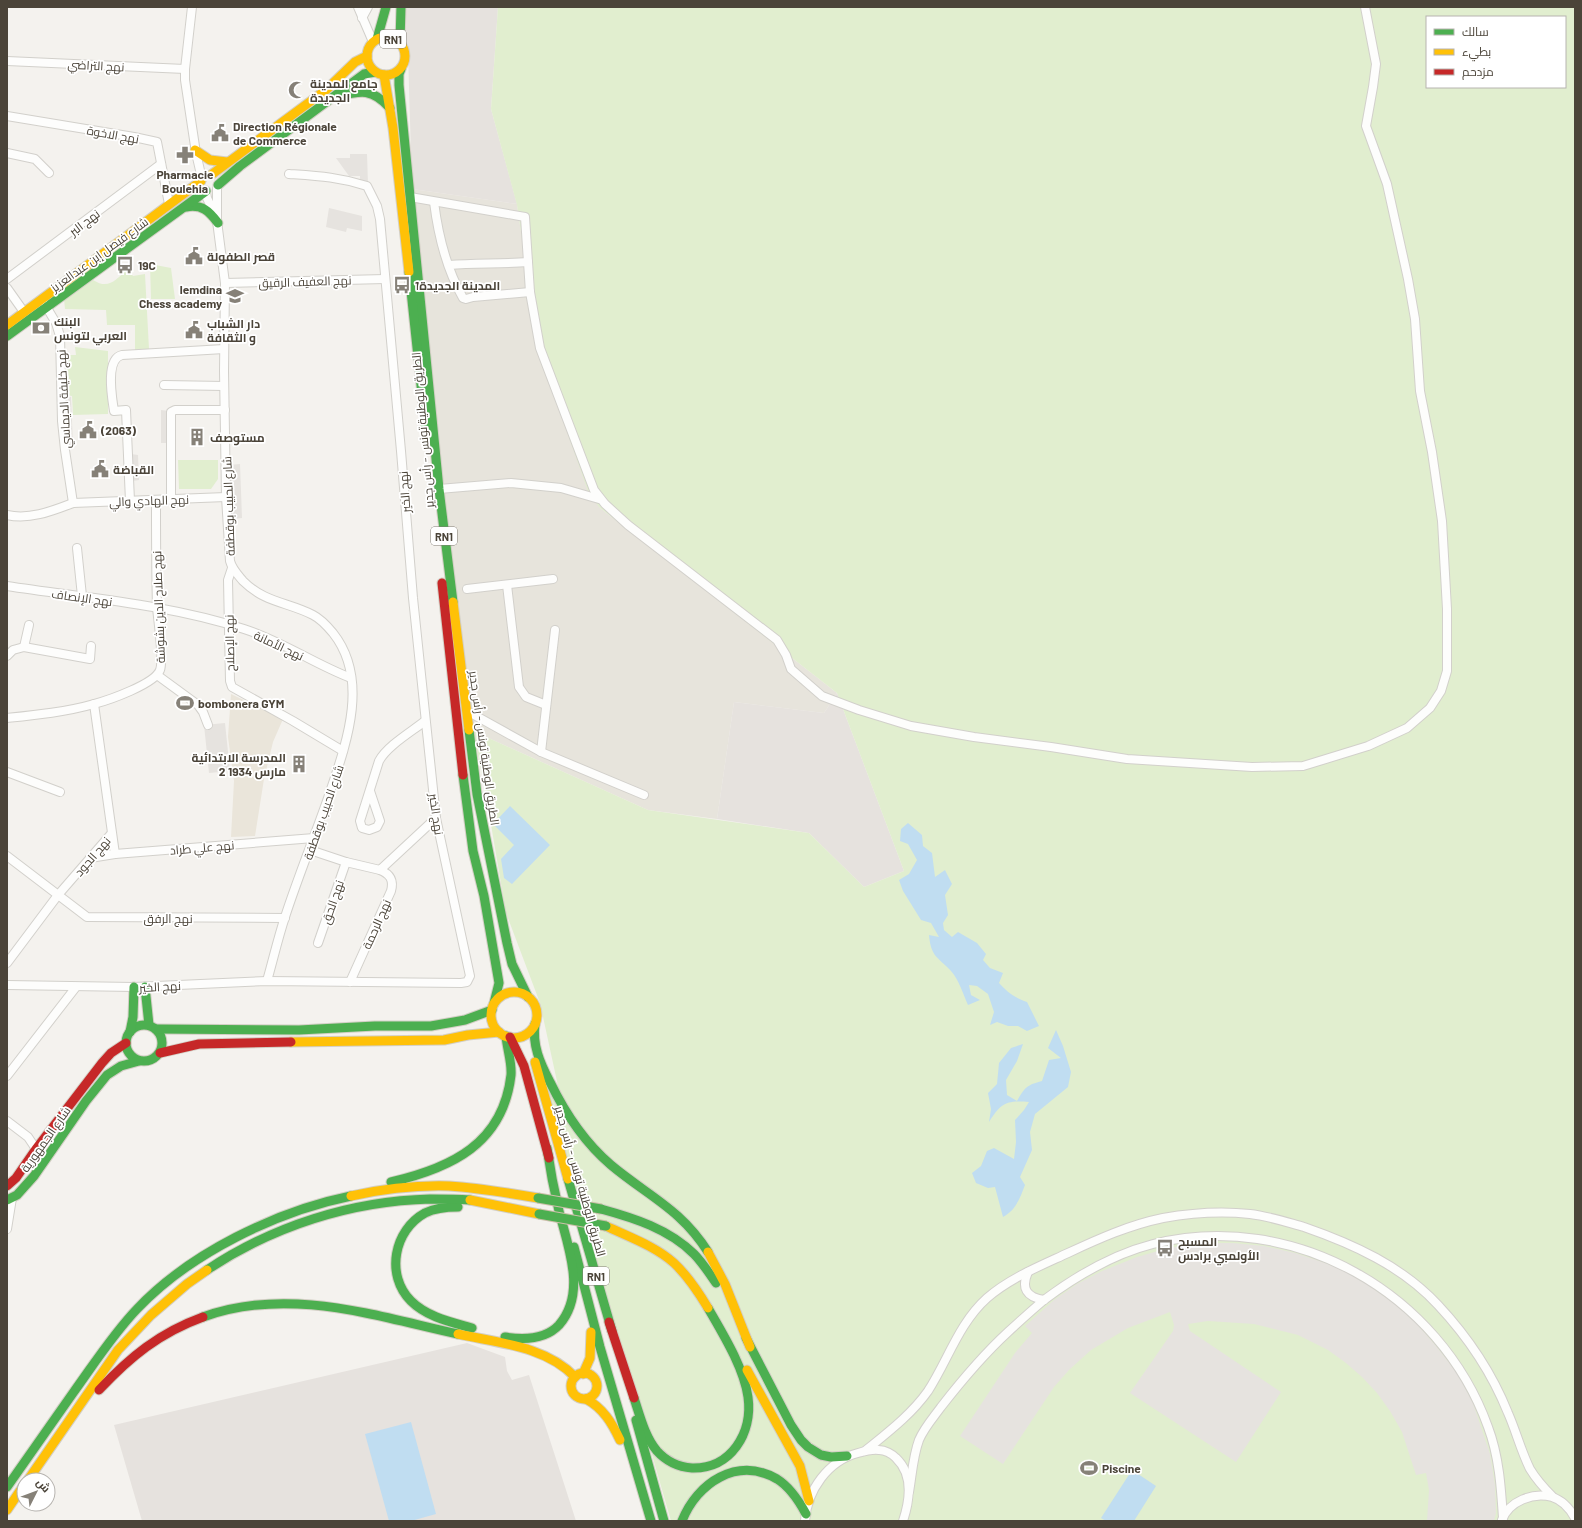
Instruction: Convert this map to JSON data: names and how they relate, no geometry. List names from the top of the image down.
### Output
{
  "streets": {
    "main road": [
      "RN1",
      "شارع فيصل إبن عبدالعزيز",
      "الطريق الوطنية تونس - رأس جدير",
      "شارع الجمهورية"
    ],
    "street": [
      "نهج التراضي",
      "نهج الاخوة",
      "نهج البر",
      "نهج العفيف الرقيق",
      "نهج خليفة الديماسي",
      "نهج الخير",
      "نهج الهادي والي",
      "شارع الحبيب بوقطفة",
      "نهج الإنصاف",
      "نهج صلاح الدين بشوشة",
      "نهج الإصلاح",
      "نهج الأمانة",
      "نهج علي طراد",
      "نهج الجود",
      "نهج الحق",
      "نهج الرفق",
      "نهج الرحمة"
    ]
  },
  "crossings": [
    ["RN1", "شارع فيصل إبن عبدالعزيز"],
    ["RN1", "الطريق الوطنية تونس - رأس جدير"],
    ["نهج الاخوة", "نهج البر"],
    ["نهج الاخوة", "شارع فيصل إبن عبدالعزيز"],
    ["شارع فيصل إبن عبدالعزيز", "نهج خليفة الديماسي"],
    ["شارع فيصل إبن عبدالعزيز", "الطريق الوطنية تونس - رأس جدير"],
    ["شارع فيصل إبن عبدالعزيز", "شارع الحبيب بوقطفة"],
    ["نهج العفيف الرقيق", "نهج الخير"],
    ["نهج العفيف الرقيق", "شارع الحبيب بوقطفة"],
    ["نهج خليفة الديماسي", "نهج الهادي والي"],
    ["نهج الخير", "شارع الحبيب بوقطفة"],
    ["نهج الخير", "نهج الرحمة"],
    ["نهج الهادي والي", "شارع الحبيب بوقطفة"],
    ["نهج الهادي والي", "نهج صلاح الدين بشوشة"],
    ["شارع الحبيب بوقطفة", "نهج الإصلاح"],
    ["شارع الحبيب بوقطفة", "نهج الأمانة"],
    ["شارع الحبيب بوقطفة", "نهج علي طراد"],
    ["شارع الحبيب بوقطفة", "نهج الرفق"],
    ["نهج الإنصاف", "نهج صلاح الدين بشوشة"],
    ["نهج الإنصاف", "نهج الأمانة"],
    ["نهج صلاح الدين بشوشة", "نهج الأمانة"],
    ["نهج صلاح الدين بشوشة", "نهج الجود"],
    ["نهج الإصلاح", "نهج الأمانة"],
    ["نهج علي طراد", "نهج الجود"],
    ["نهج الجود", "نهج الرفق"]
  ],
  "places": {
    "mosque": ["جامع المدينة الجديدة"],
    "public building": [
      "Direction Régionale de Commerce",
      "قصر الطفولة",
      "دار الشباب و الثقافة",
      "(2063)",
      "القباضة"
    ],
    "pharmacy": ["Pharmacie Boulehia"],
    "bus stop": ["19C", "المدينة الجديدة1", "المسبح الأولمبي برادس"],
    "school or university": ["lemdina Chess academy"],
    "bank": ["البنك العربي لتونس"],
    "building": ["مستوصف", "المدرسة الابتدائية 2 مارس 1934"],
    "sports": ["bombonera GYM", "Piscine"]
  },
  "legend": ["سالك", "بطيء", "مزدحم"],
  "north": "top right"
}
